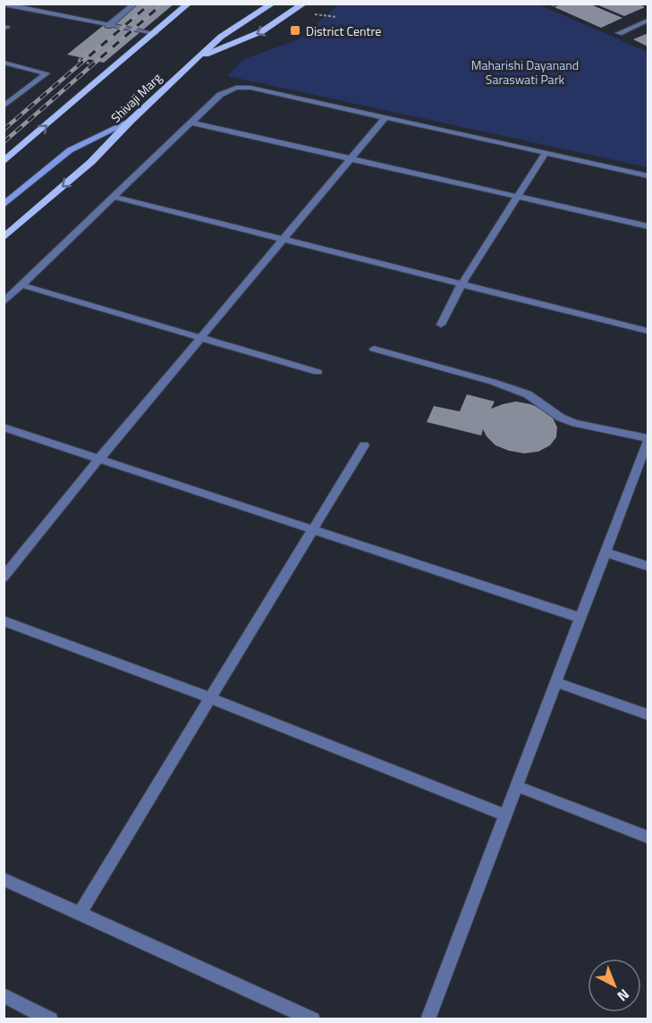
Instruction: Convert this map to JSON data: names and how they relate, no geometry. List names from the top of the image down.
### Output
{
  "streets": {
    "main road": ["Shivaji Marg"]
  },
  "parks": ["Maharishi Dayanand Saraswati Park"],
  "places": {
    "transit": ["District Centre"]
  },
  "north": "bottom right"
}
